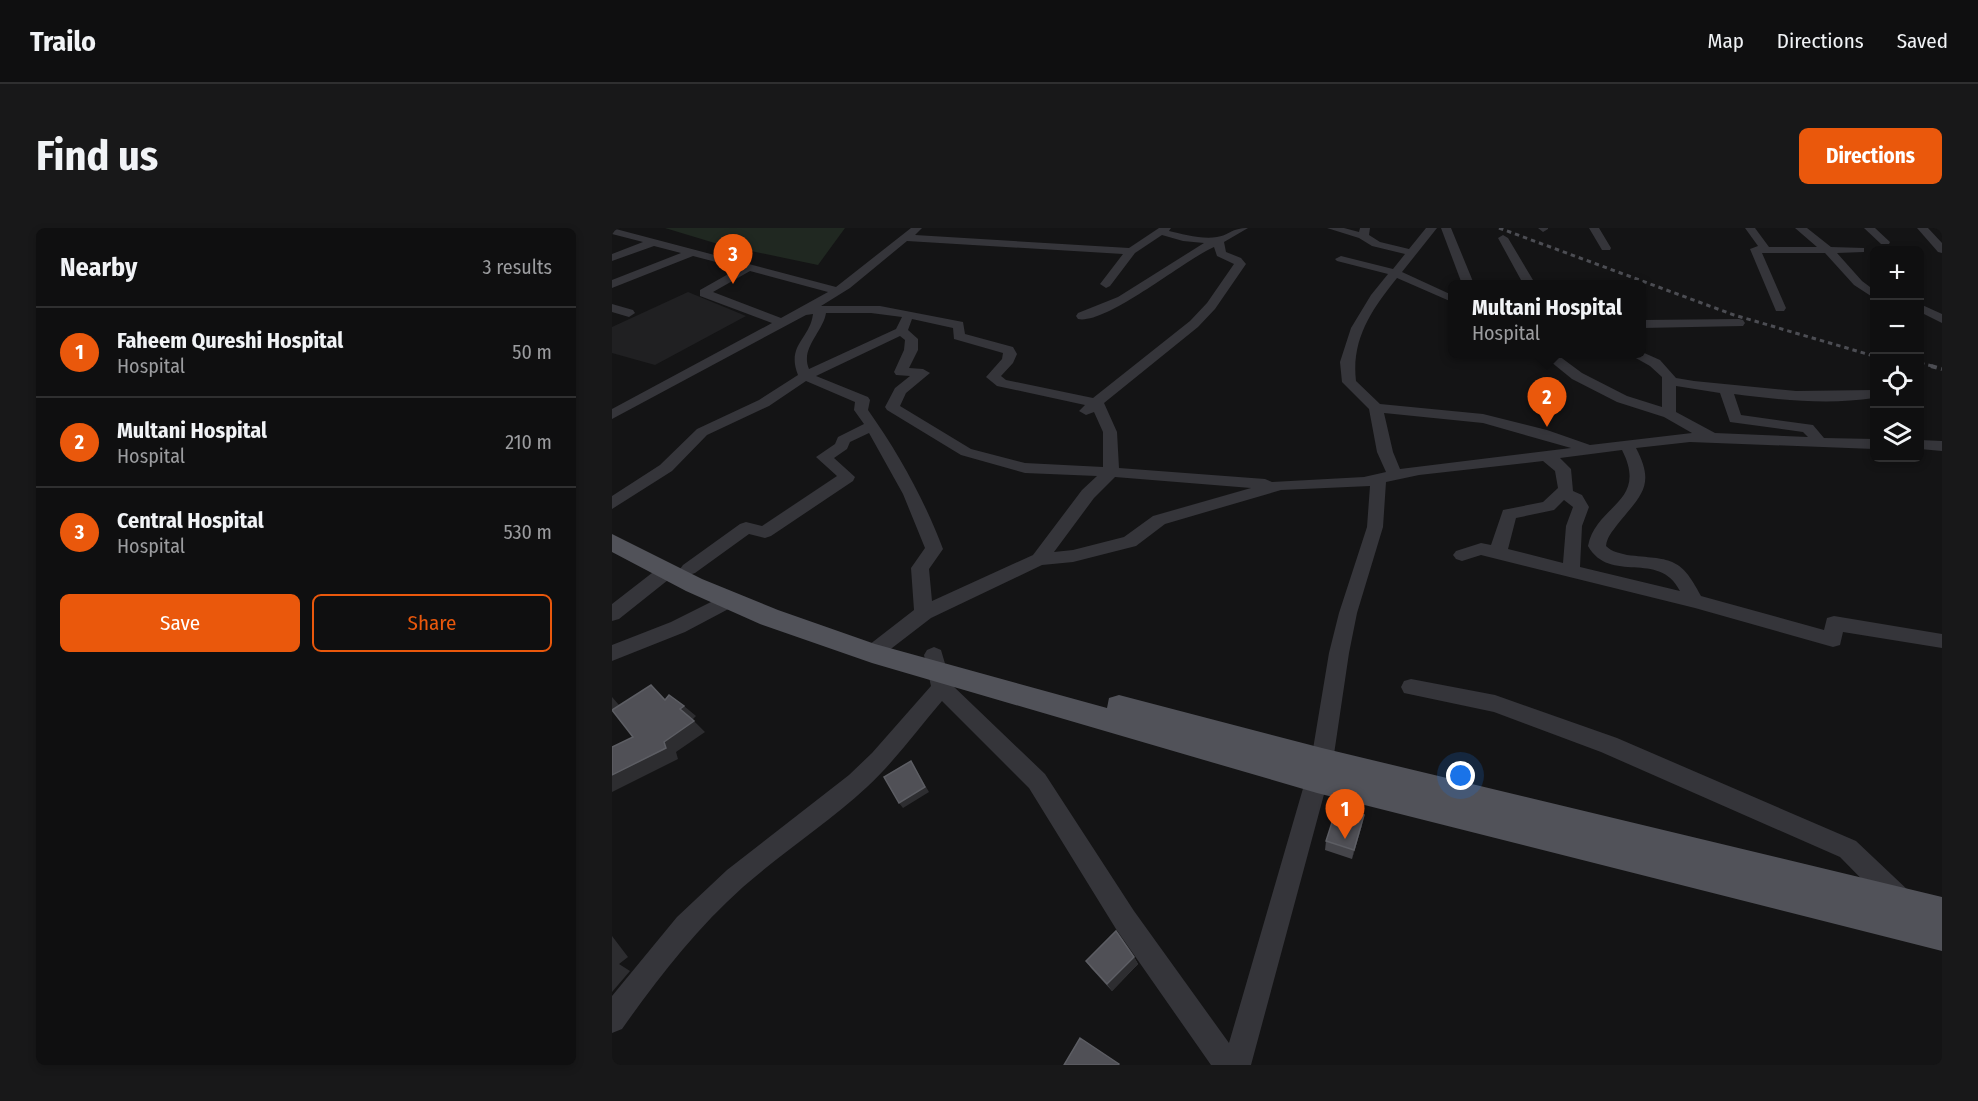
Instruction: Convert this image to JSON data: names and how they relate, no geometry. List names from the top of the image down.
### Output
{
  "page": {
    "header": "Trailo",
    "nav": ["Map", "Directions", "Saved"],
    "buttons": [
      "Directions",
      ["Save", "Share"]
    ],
    "title": "Find us",
    "heading": ["Nearby", "3 results"],
    "pins": ["3", "2", "1"],
    "map_buttons": ["+", "−"],
    "popup": ["Multani Hospital", "Hospital"],
    "list": [
      {
        "mark": "1",
        "name": "Faheem Qureshi Hospital",
        "note": "Hospital",
        "value": "50 m"
      },
      {
        "mark": "2",
        "name": "Multani Hospital",
        "note": "Hospital",
        "value": "210 m"
      },
      {
        "mark": "3",
        "name": "Central Hospital",
        "note": "Hospital",
        "value": "530 m"
      }
    ]
  }
}
